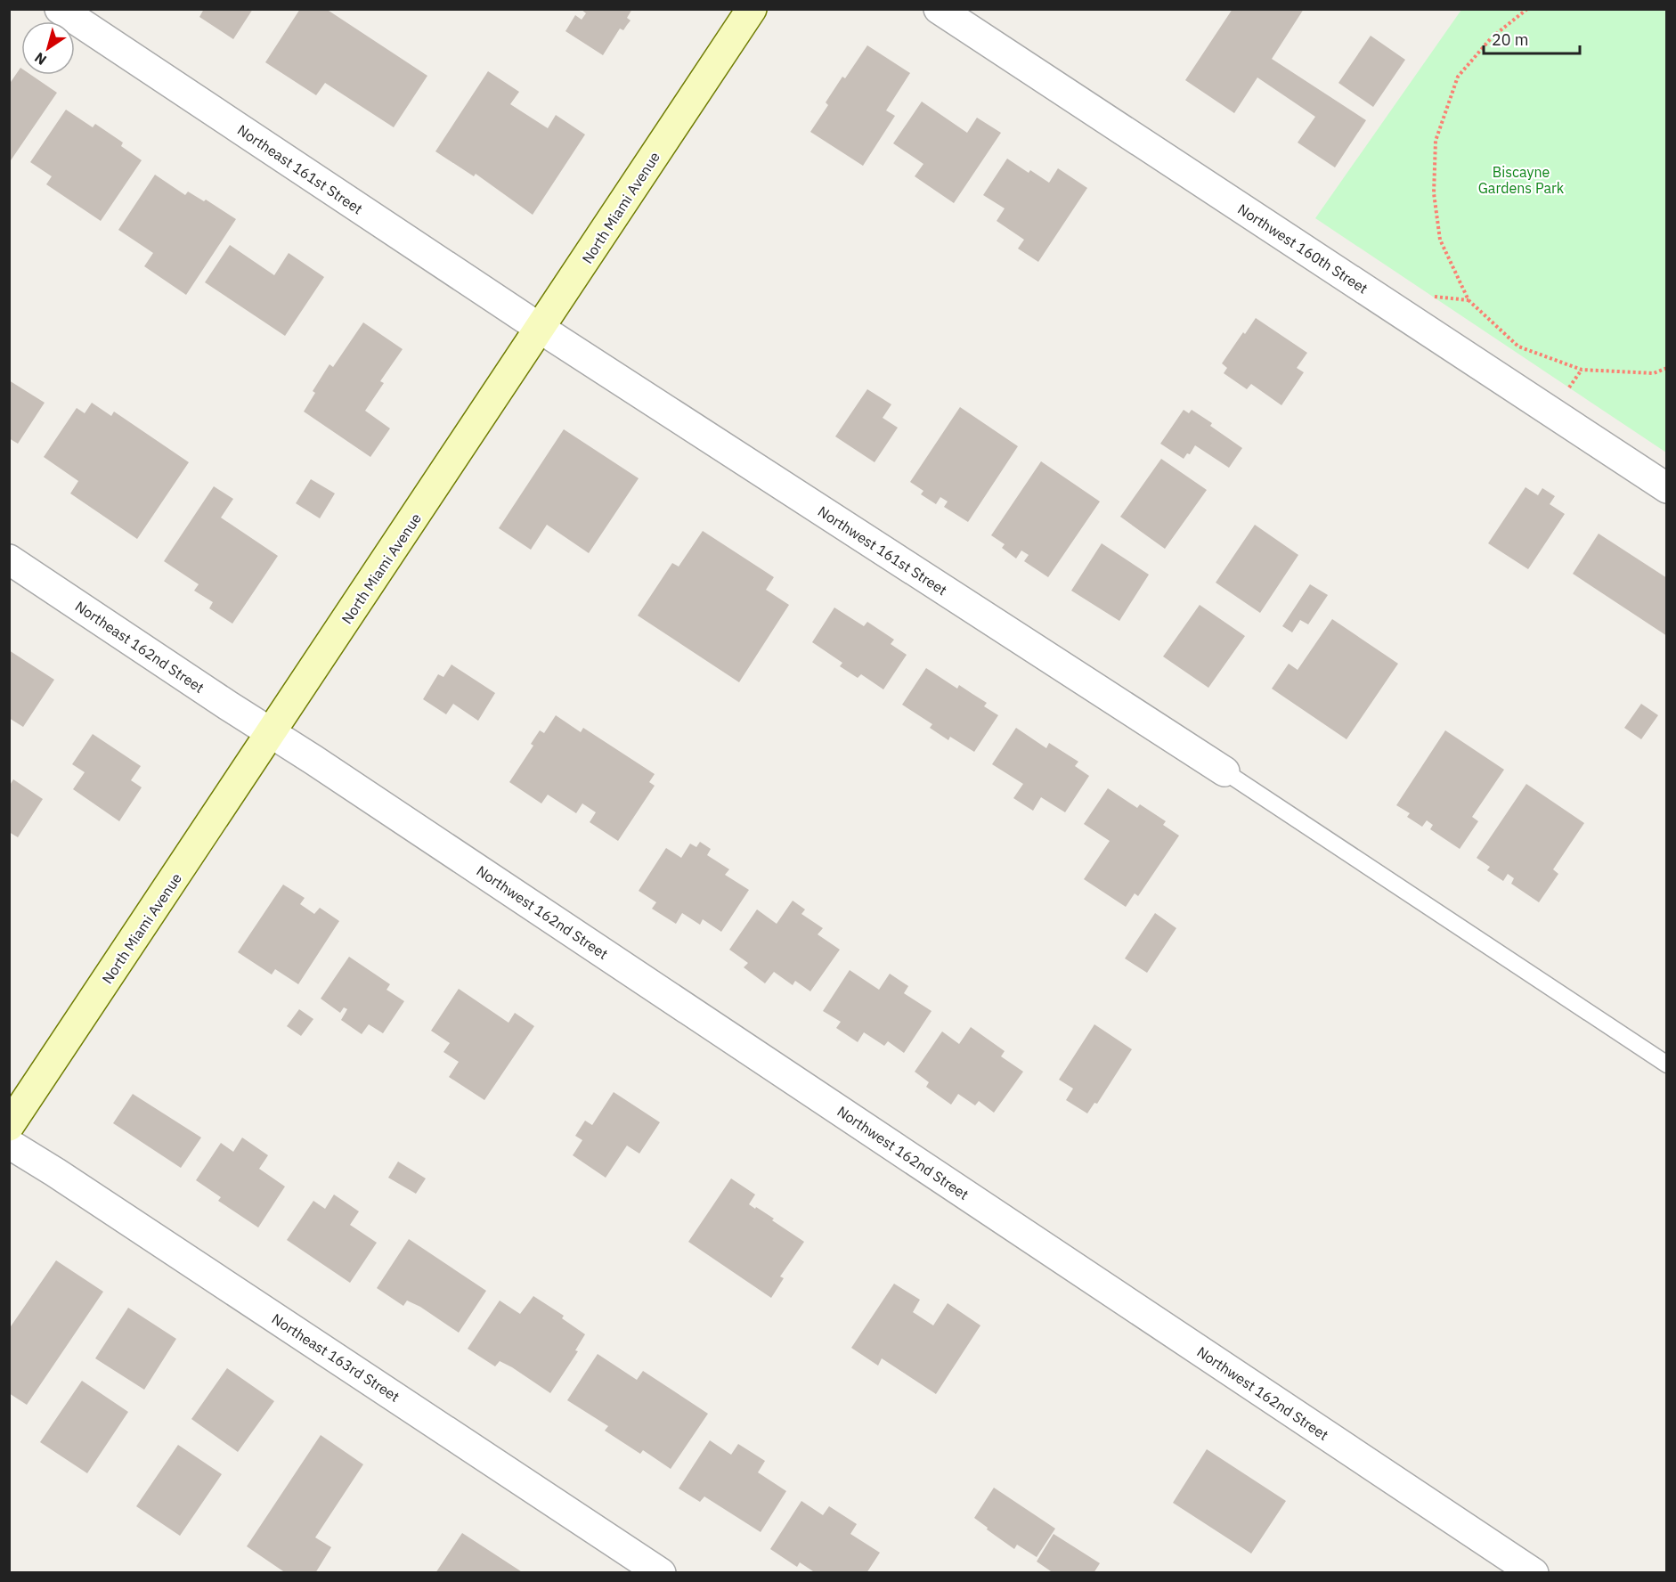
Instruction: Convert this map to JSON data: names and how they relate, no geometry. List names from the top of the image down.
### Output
{
  "streets": {
    "street": [
      "Northeast 161st Street",
      "North Miami Avenue",
      "Northwest 160th Street",
      "Northwest 161st Street",
      "Northeast 162nd Street",
      "Northwest 162nd Street",
      "Northeast 163rd Street"
    ]
  },
  "crossings": [
    ["Northeast 161st Street", "North Miami Avenue"],
    ["Northeast 161st Street", "Northwest 161st Street"],
    ["North Miami Avenue", "Northwest 161st Street"],
    ["North Miami Avenue", "Northeast 162nd Street"],
    ["North Miami Avenue", "Northwest 162nd Street"],
    ["Northeast 162nd Street", "Northwest 162nd Street"]
  ],
  "parks": ["Biscayne Gardens Park"],
  "scale_bar": "20 m",
  "north": "bottom left"
}
